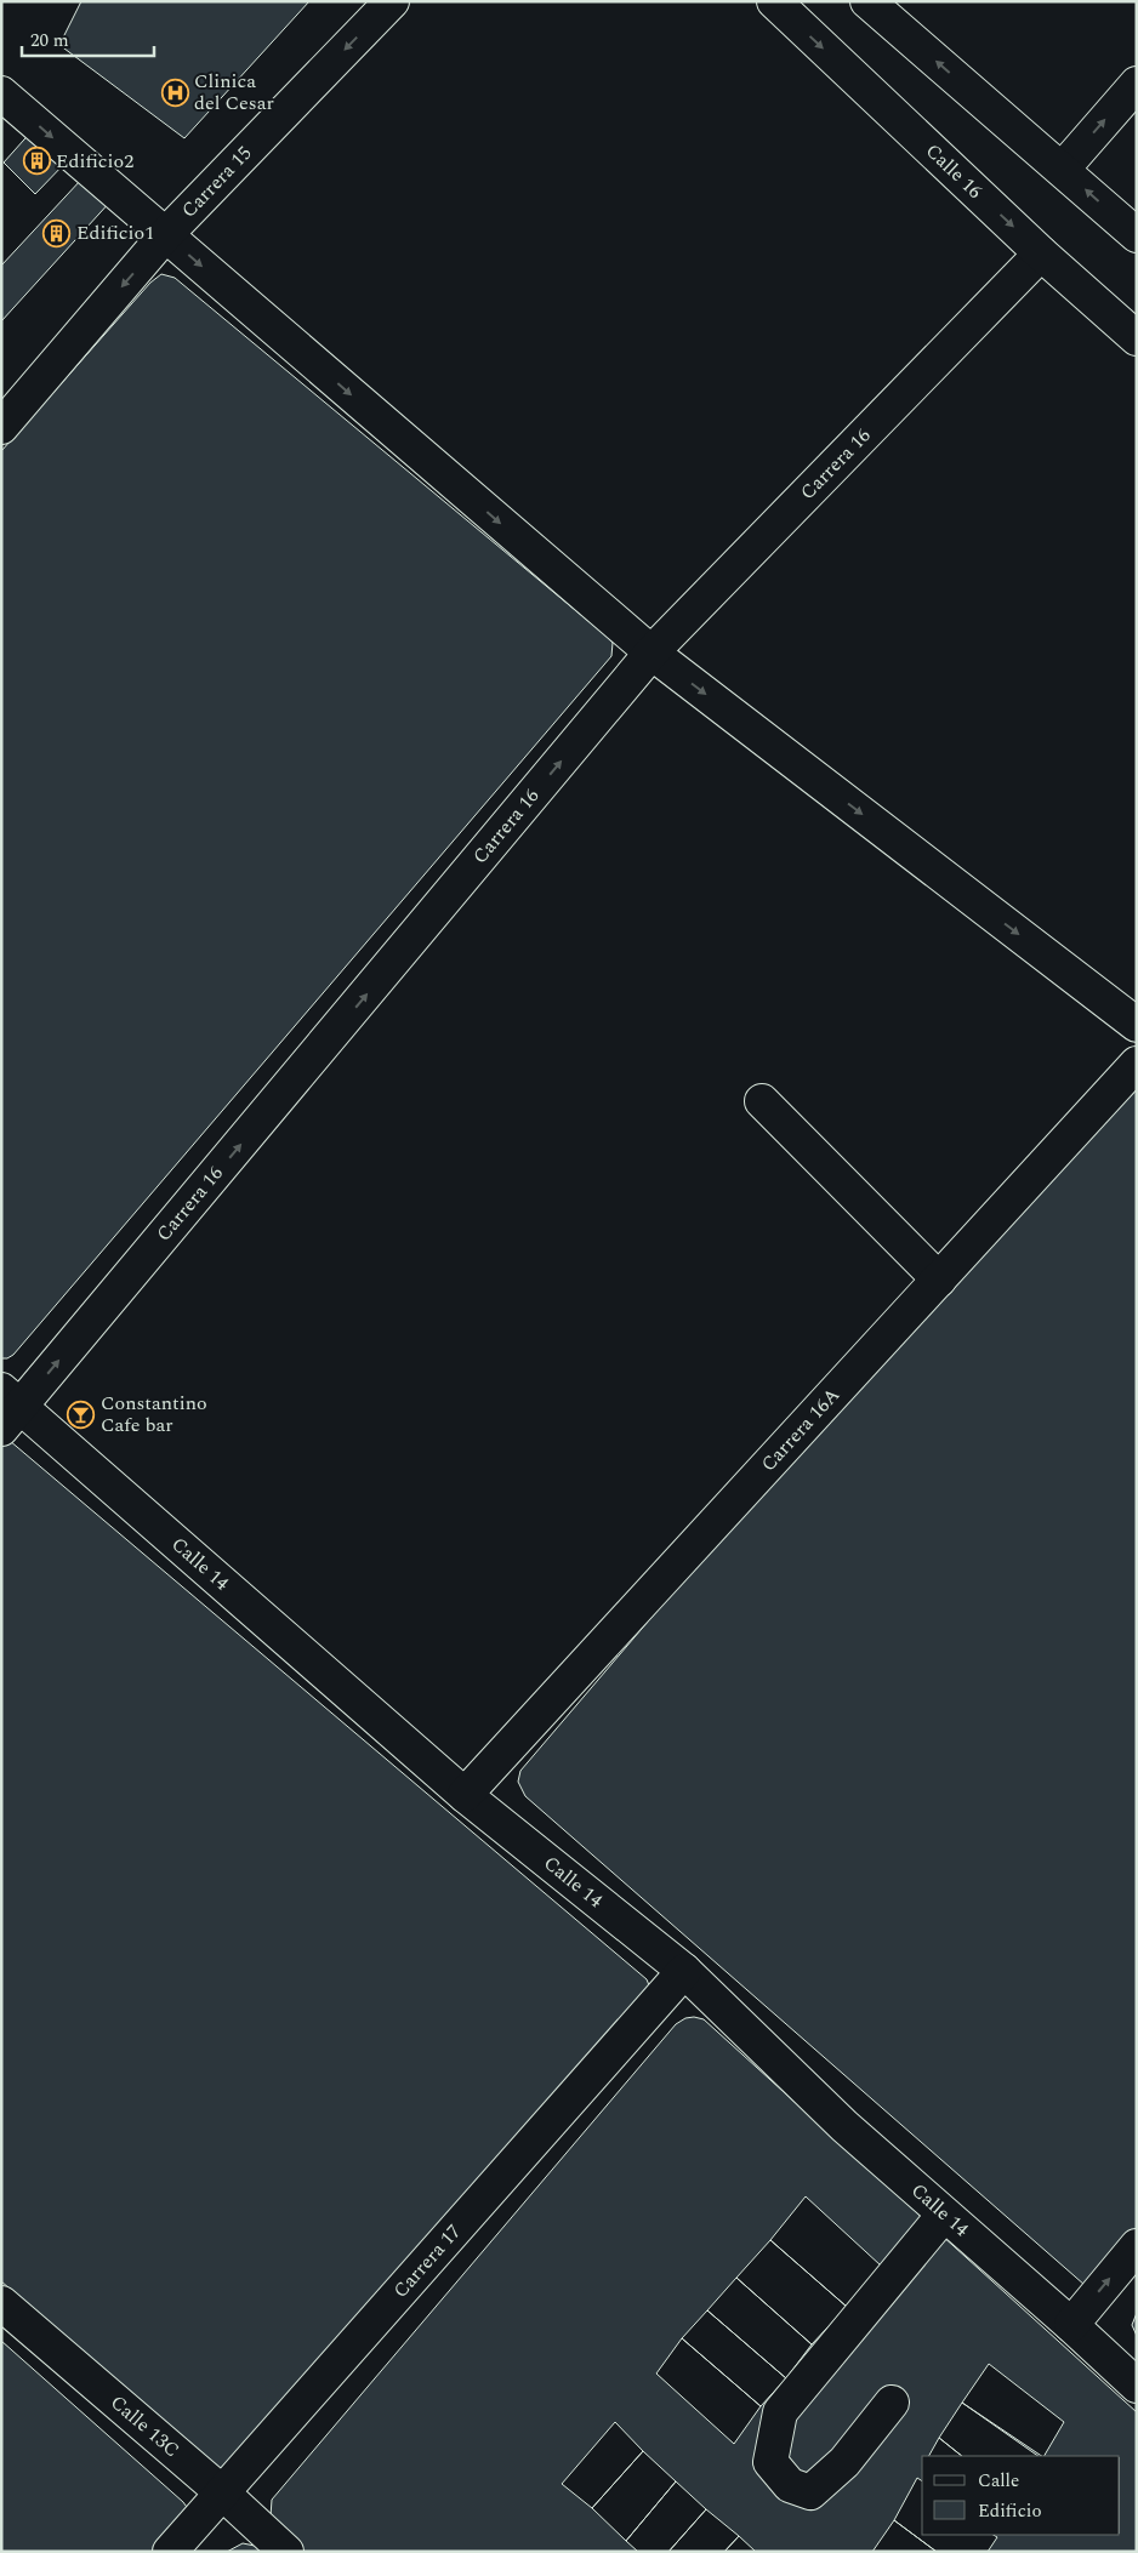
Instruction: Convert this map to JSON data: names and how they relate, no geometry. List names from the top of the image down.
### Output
{
  "streets": {
    "street": [
      "Calle 16",
      "Carrera 15",
      "Carrera 16",
      "Carrera 16A",
      "Calle 14",
      "Carrera 17",
      "Calle 13C"
    ]
  },
  "crossings": [
    ["Calle 16", "Carrera 16"],
    ["Carrera 16", "Calle 14"],
    ["Carrera 16A", "Calle 14"],
    ["Calle 14", "Carrera 17"],
    ["Carrera 17", "Calle 13C"]
  ],
  "one_way": ["Carrera 15", "Carrera 16"],
  "places": {
    "hospital": ["Clinica del Cesar"],
    "building": ["Edificio2", "Edificio1"],
    "bar": ["Constantino Cafe bar"]
  },
  "legend": ["Calle", "Edificio"],
  "scale_bar": "20 m"
}
